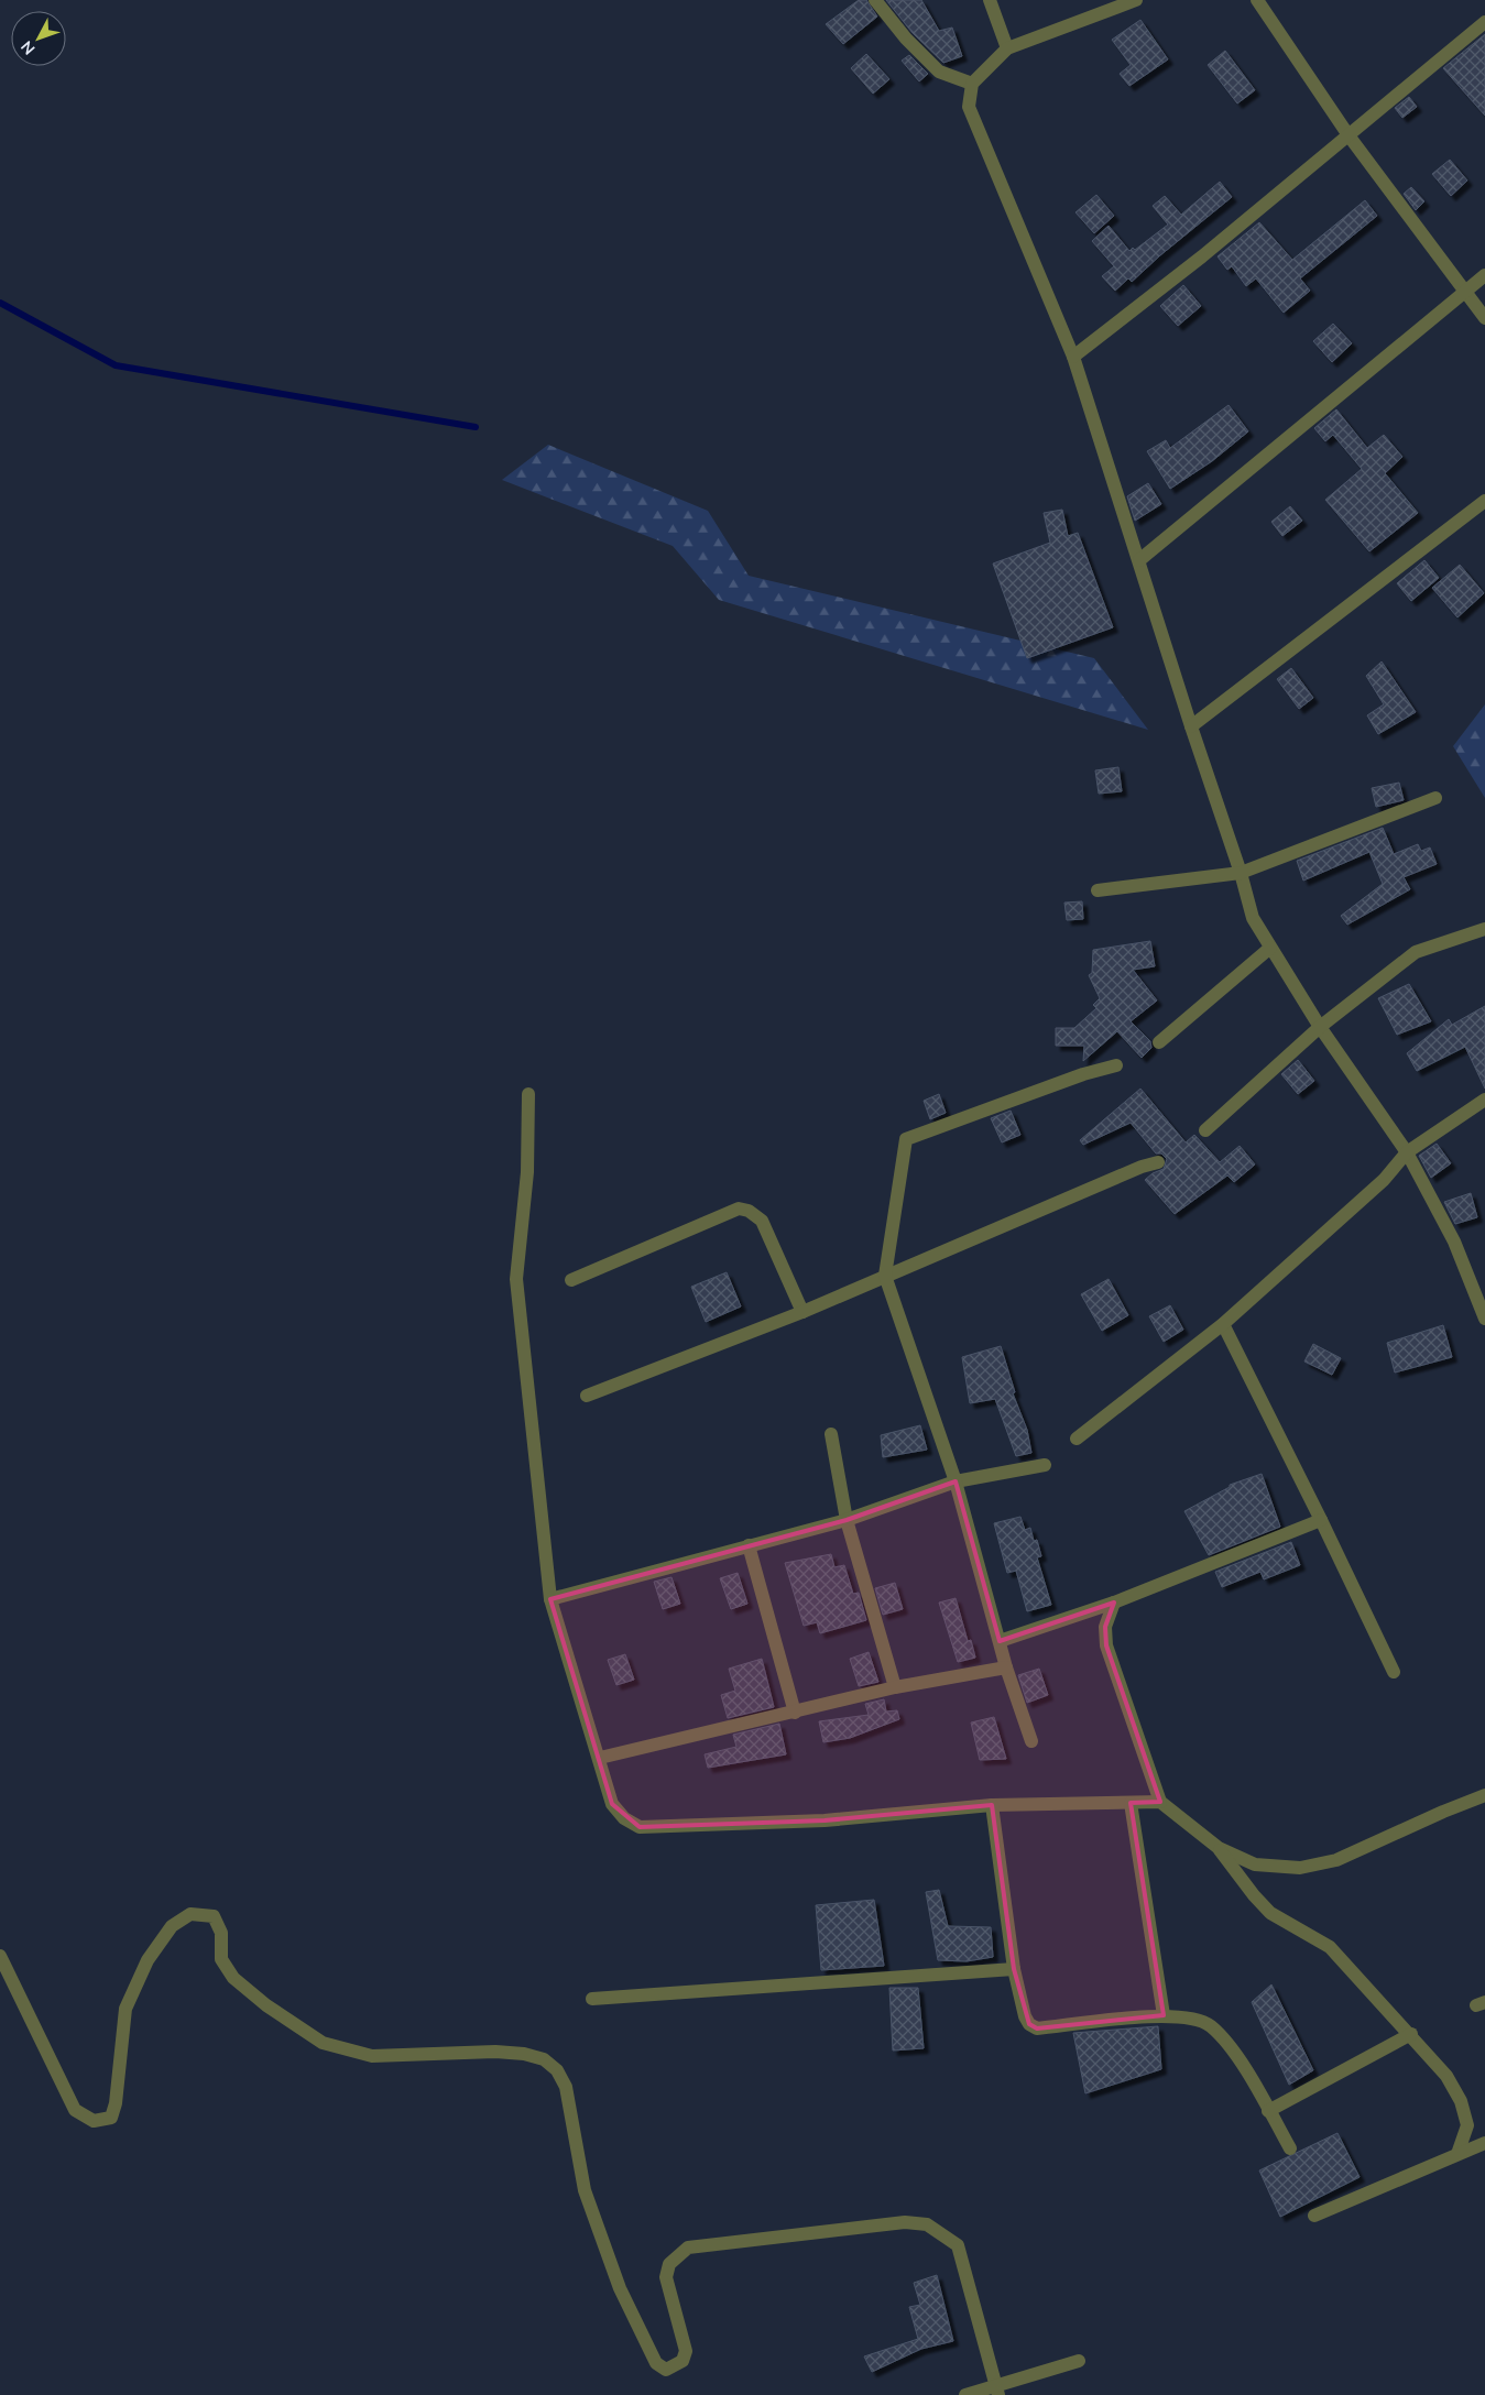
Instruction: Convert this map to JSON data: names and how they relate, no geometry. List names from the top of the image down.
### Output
{
  "north": "bottom left"
}
